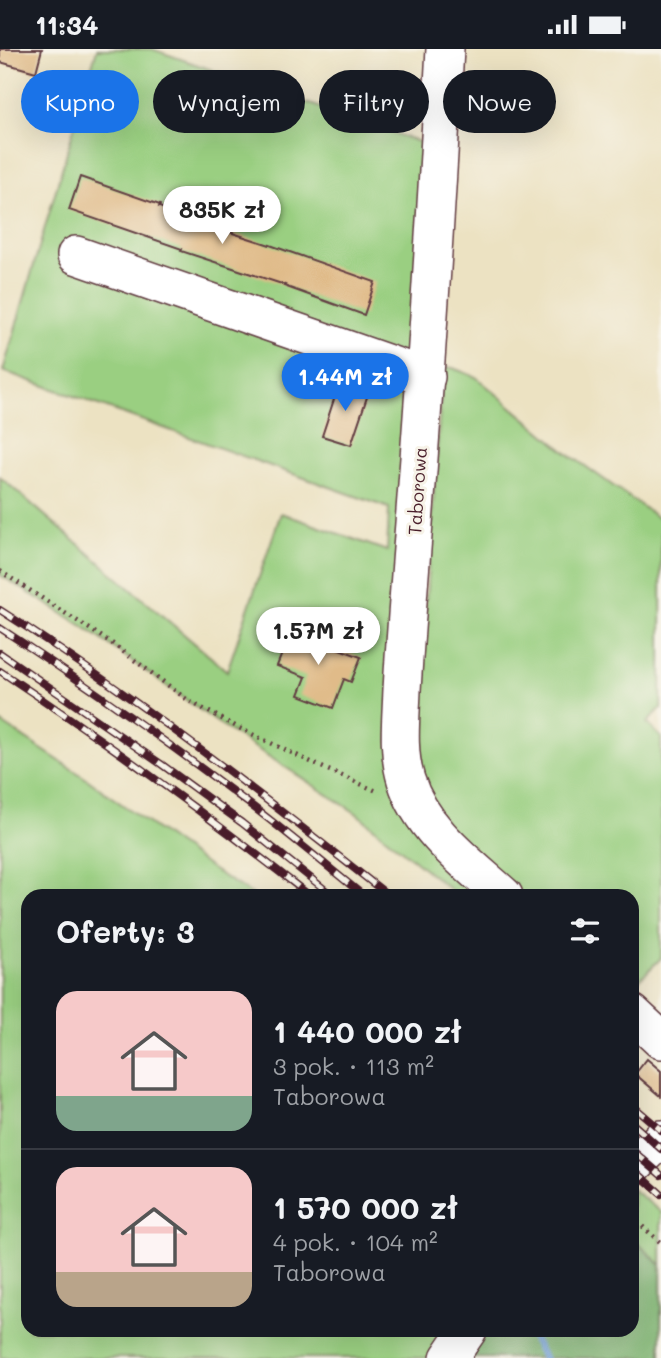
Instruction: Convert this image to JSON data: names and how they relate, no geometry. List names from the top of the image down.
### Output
{
  "streets": {
    "street": ["Taborowa"]
  },
  "page": {
    "status": "11:34",
    "chip": [
      "Kupno",
      "Wynajem",
      "Filtry",
      "Nowe"
    ],
    "price": ["835K zł", "1.44M zł", "1.57M zł"],
    "heading": "Oferty: 3",
    "list": [
      {
        "name": "1 440 000 zł",
        "note": "3 pok. · 113 m² · Taborowa"
      },
      {
        "name": "1 570 000 zł",
        "note": "4 pok. · 104 m² · Taborowa"
      }
    ]
  }
}
